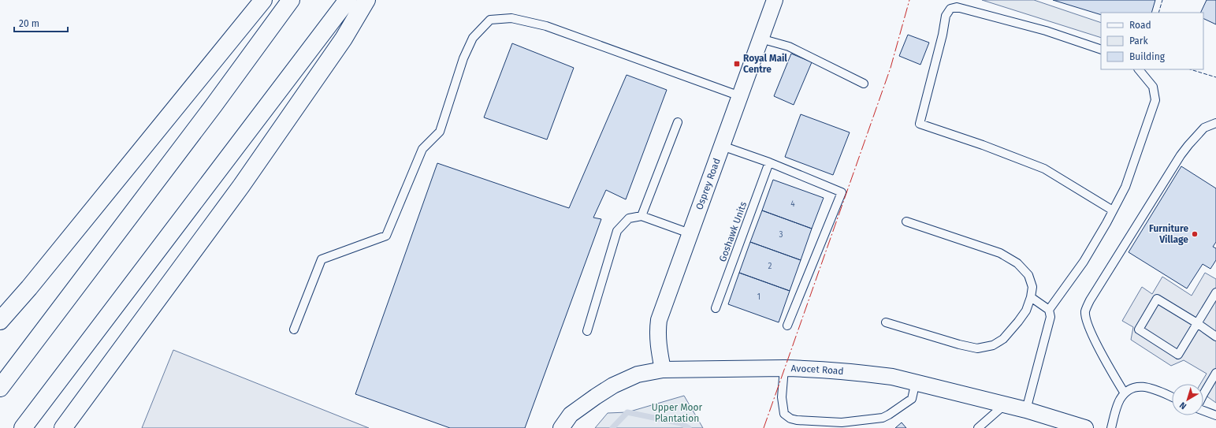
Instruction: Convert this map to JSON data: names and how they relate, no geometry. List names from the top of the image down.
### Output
{
  "streets": {
    "street": ["Osprey Road", "Avocet Road"],
    "lane": ["Goshawk Units"]
  },
  "crossings": [
    ["Osprey Road", "Avocet Road"]
  ],
  "parks": ["Upper Moor Plantation"],
  "places": {
    "transit": ["Royal Mail Centre"],
    "other": ["Furniture Village"]
  },
  "house_numbers": [
    "4",
    "3",
    "2",
    "1"
  ],
  "legend": ["Road", "Park", "Building"],
  "scale_bar": "20 m",
  "north": "bottom left"
}
